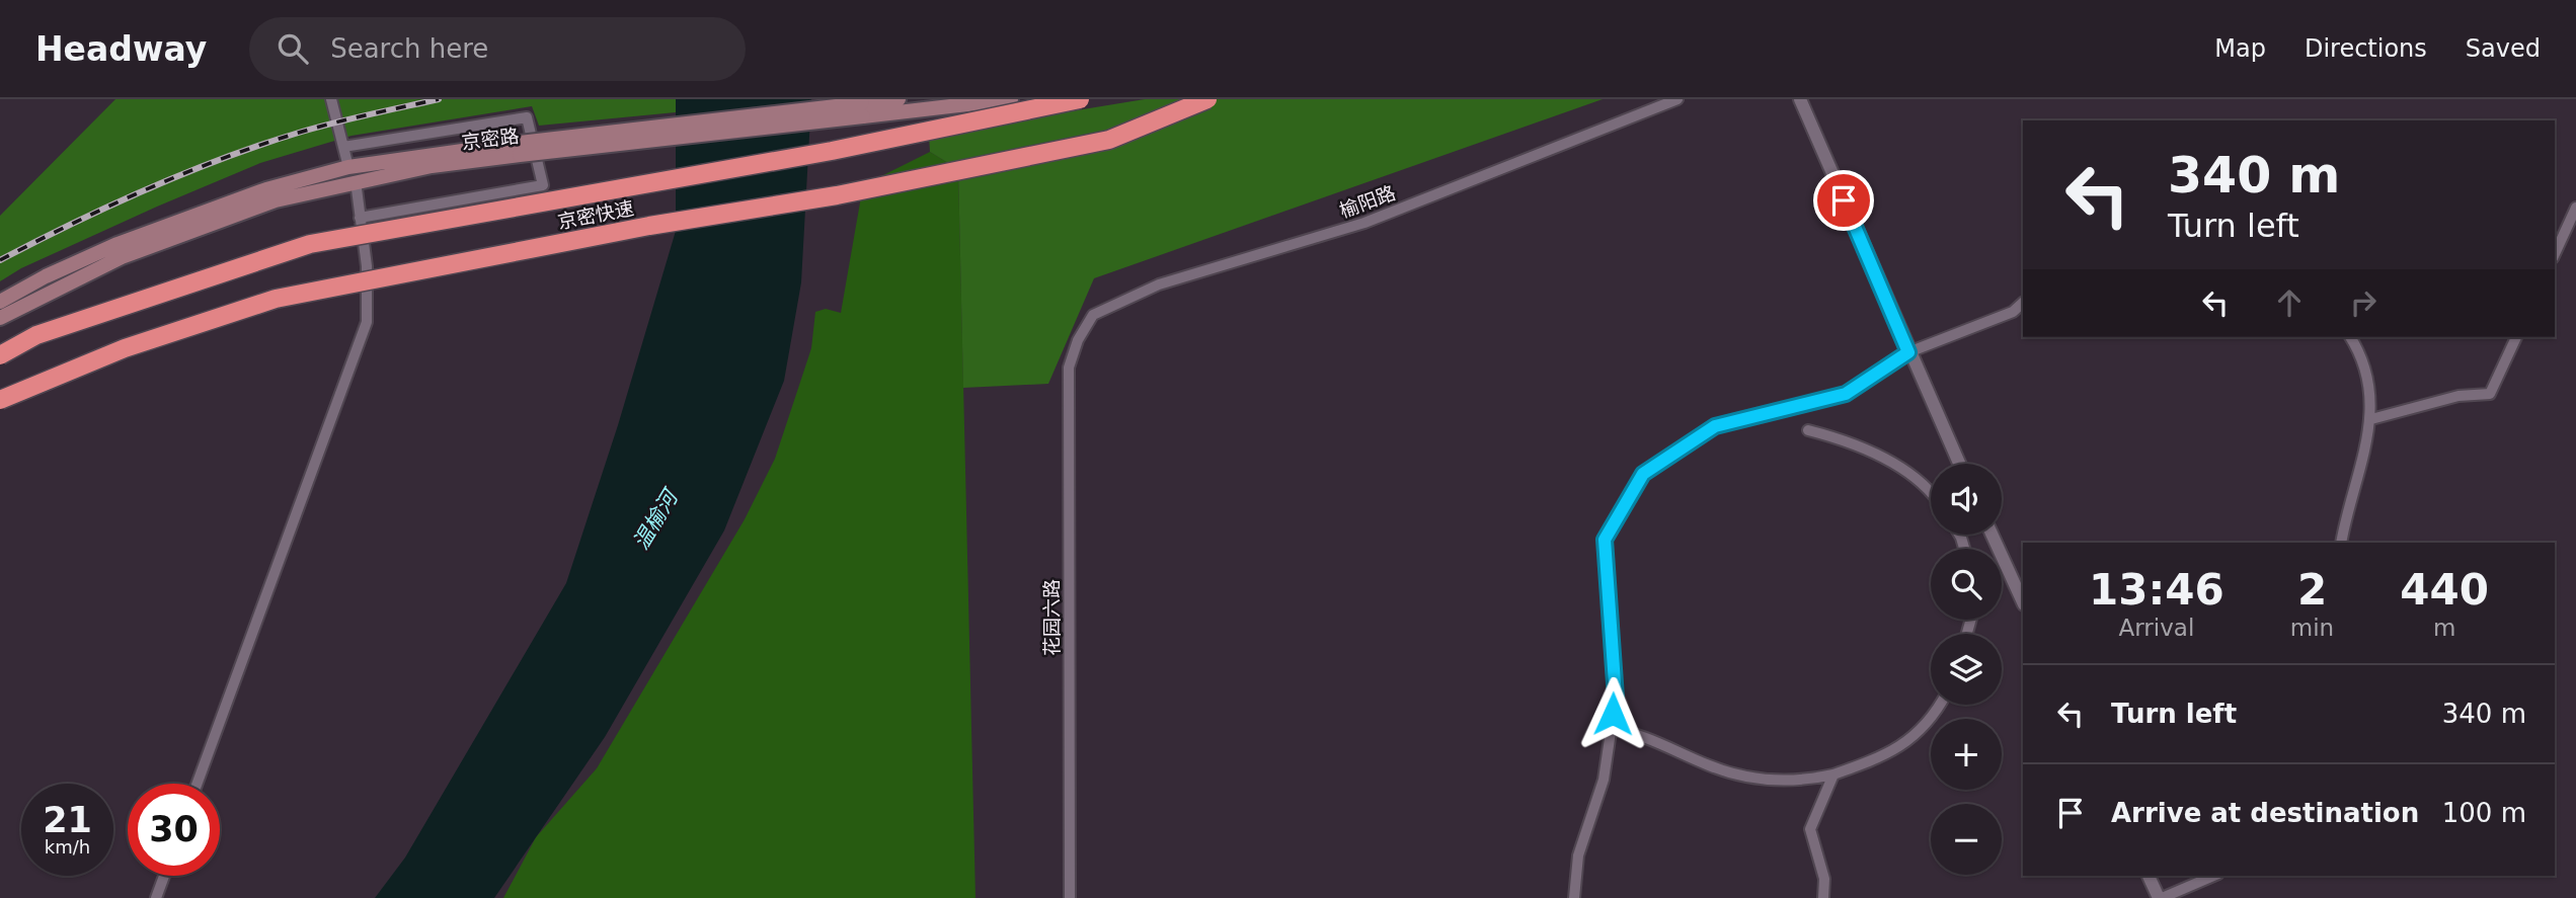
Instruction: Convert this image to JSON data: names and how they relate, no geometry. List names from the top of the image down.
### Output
{
  "streets": {
    "highway": ["京密快速"],
    "main road": ["京密路"],
    "street": ["榆阳路", "花园六路"]
  },
  "crossings": [
    ["榆阳路", "花园六路"]
  ],
  "water": ["温榆河"],
  "page": {
    "header": "Headway",
    "search": "Search here",
    "nav": ["Map", "Directions", "Saved"],
    "turn": ["340 m", "Turn left"],
    "map_buttons": ["+", "−"],
    "eta": [
      "13:46",
      "Arrival",
      "2",
      "min",
      "440",
      "m"
    ],
    "list": [
      {
        "name": "Turn left",
        "value": "340 m"
      },
      {
        "name": "Arrive at destination",
        "value": "100 m"
      }
    ],
    "speed": "21 km/h",
    "limit": "30"
  }
}
